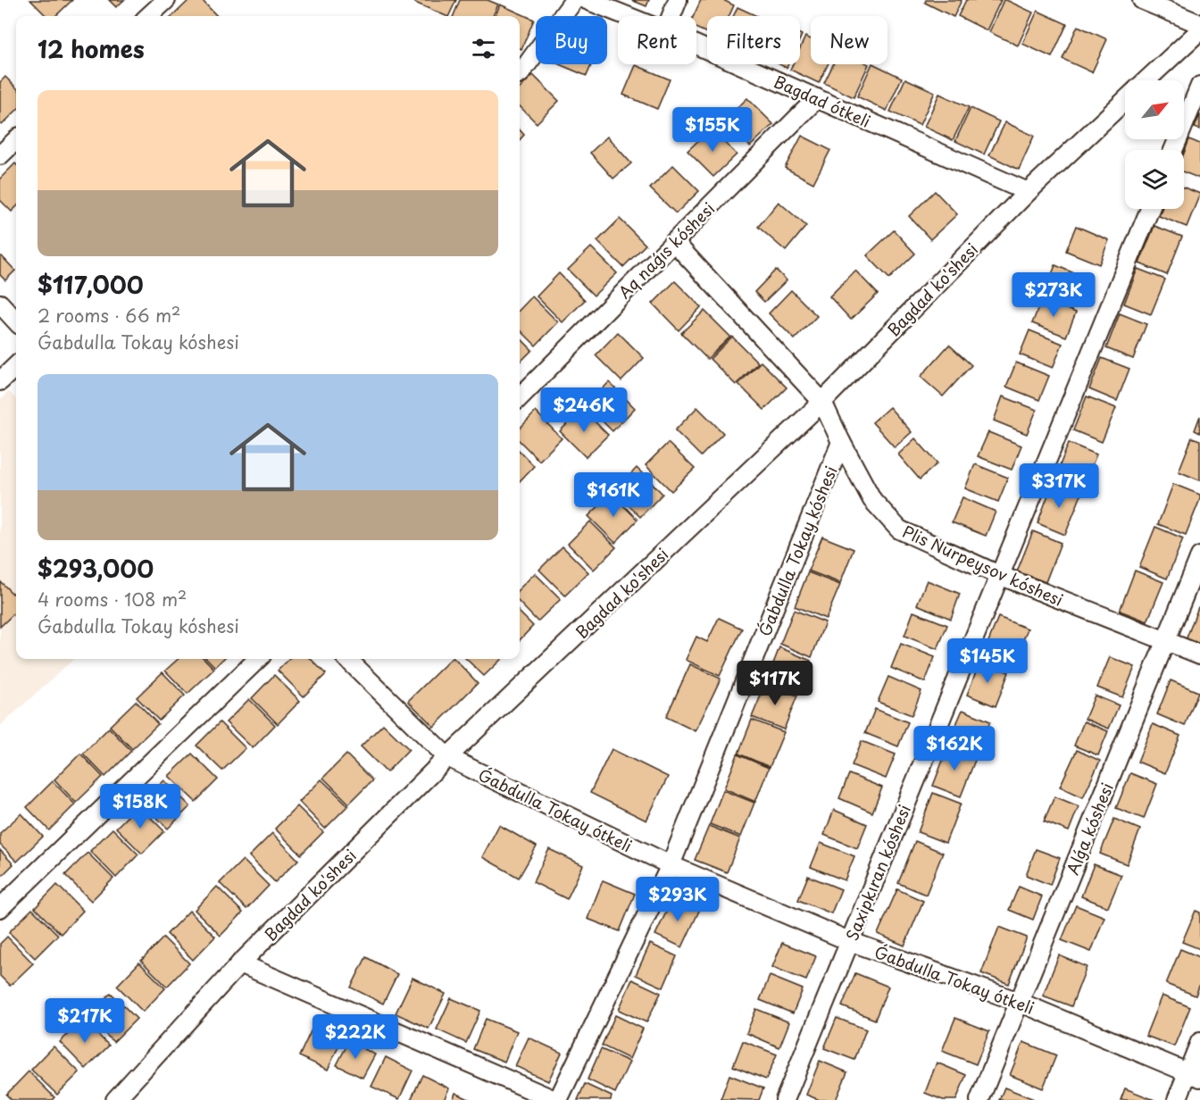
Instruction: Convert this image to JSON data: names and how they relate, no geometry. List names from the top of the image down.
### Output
{
  "streets": {
    "street": [
      "Bagdad ótkeli",
      "Aq naǵıs kóshesi",
      "Bagdad ko'shesi",
      "Ǵabdulla Tokay kóshesi",
      "Plis Nurpeysov kóshesi",
      "Ǵabdulla Tokay ótkeli",
      "Alǵa kóshesi",
      "Saxipkıran kóshesi"
    ]
  },
  "crossings": [
    ["Bagdad ótkeli", "Aq naǵıs kóshesi"],
    ["Bagdad ótkeli", "Bagdad ko'shesi"],
    ["Aq naǵıs kóshesi", "Plis Nurpeysov kóshesi"],
    ["Bagdad ko'shesi", "Plis Nurpeysov kóshesi"],
    ["Bagdad ko'shesi", "Ǵabdulla Tokay ótkeli"],
    ["Ǵabdulla Tokay kóshesi", "Plis Nurpeysov kóshesi"],
    ["Ǵabdulla Tokay kóshesi", "Ǵabdulla Tokay ótkeli"],
    ["Plis Nurpeysov kóshesi", "Alǵa kóshesi"],
    ["Plis Nurpeysov kóshesi", "Saxipkıran kóshesi"],
    ["Ǵabdulla Tokay ótkeli", "Alǵa kóshesi"],
    ["Ǵabdulla Tokay ótkeli", "Saxipkıran kóshesi"]
  ],
  "north": "top right",
  "page": {
    "chip": [
      "Buy",
      "Rent",
      "Filters",
      "New"
    ],
    "heading": "12 homes",
    "list": [
      {
        "name": "$117,000",
        "note": "2 rooms · 66 m² · Ǵabdulla Tokay kóshesi"
      },
      {
        "name": "$293,000",
        "note": "4 rooms · 108 m² · Ǵabdulla Tokay kóshesi"
      }
    ],
    "price": [
      "$155K",
      "$273K",
      "$246K",
      "$317K",
      "$161K",
      "$145K",
      "$117K",
      "$162K",
      "$158K",
      "$293K",
      "$217K",
      "$222K"
    ]
  }
}
